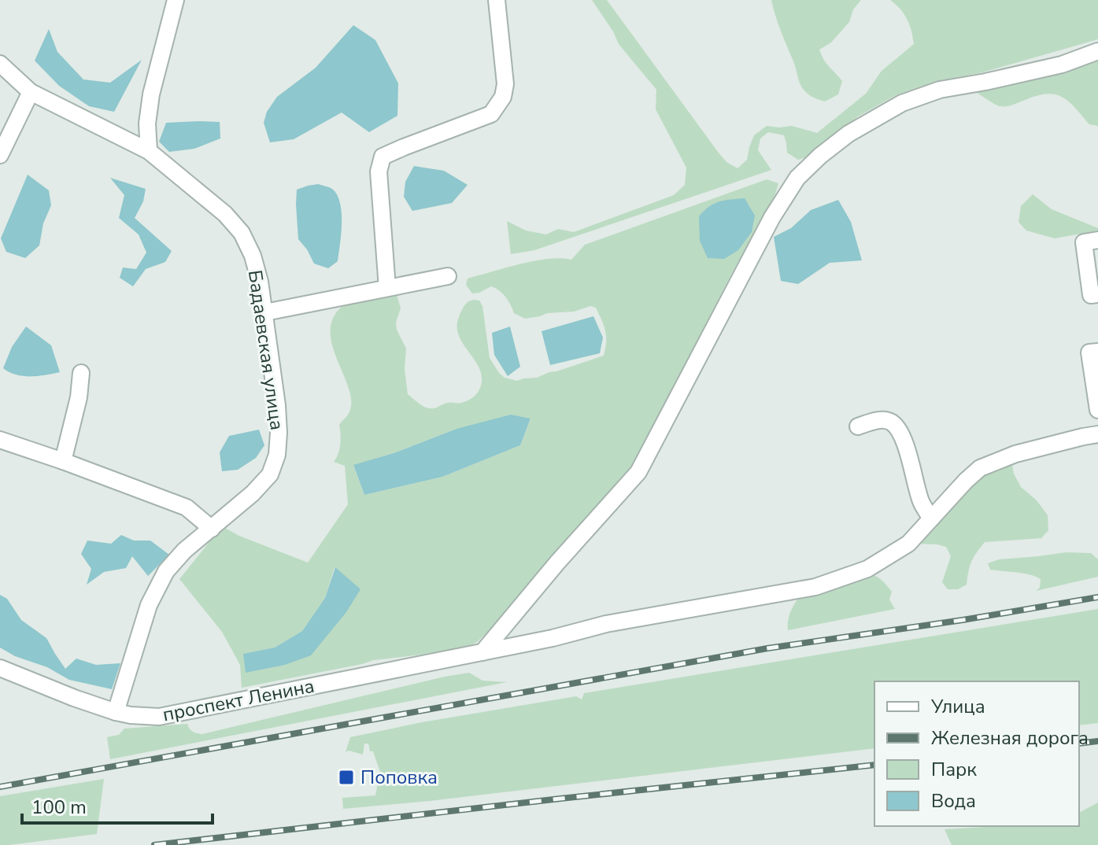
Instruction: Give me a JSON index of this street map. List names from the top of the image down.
{
  "streets": {
    "street": ["Бадаевская улица", "проспект Ленина"]
  },
  "crossings": [
    ["Бадаевская улица", "проспект Ленина"]
  ],
  "places": {
    "transit": ["Поповка"]
  },
  "legend": [
    "Улица",
    "Железная дорога",
    "Парк",
    "Вода"
  ],
  "scale_bar": "100 m"
}
